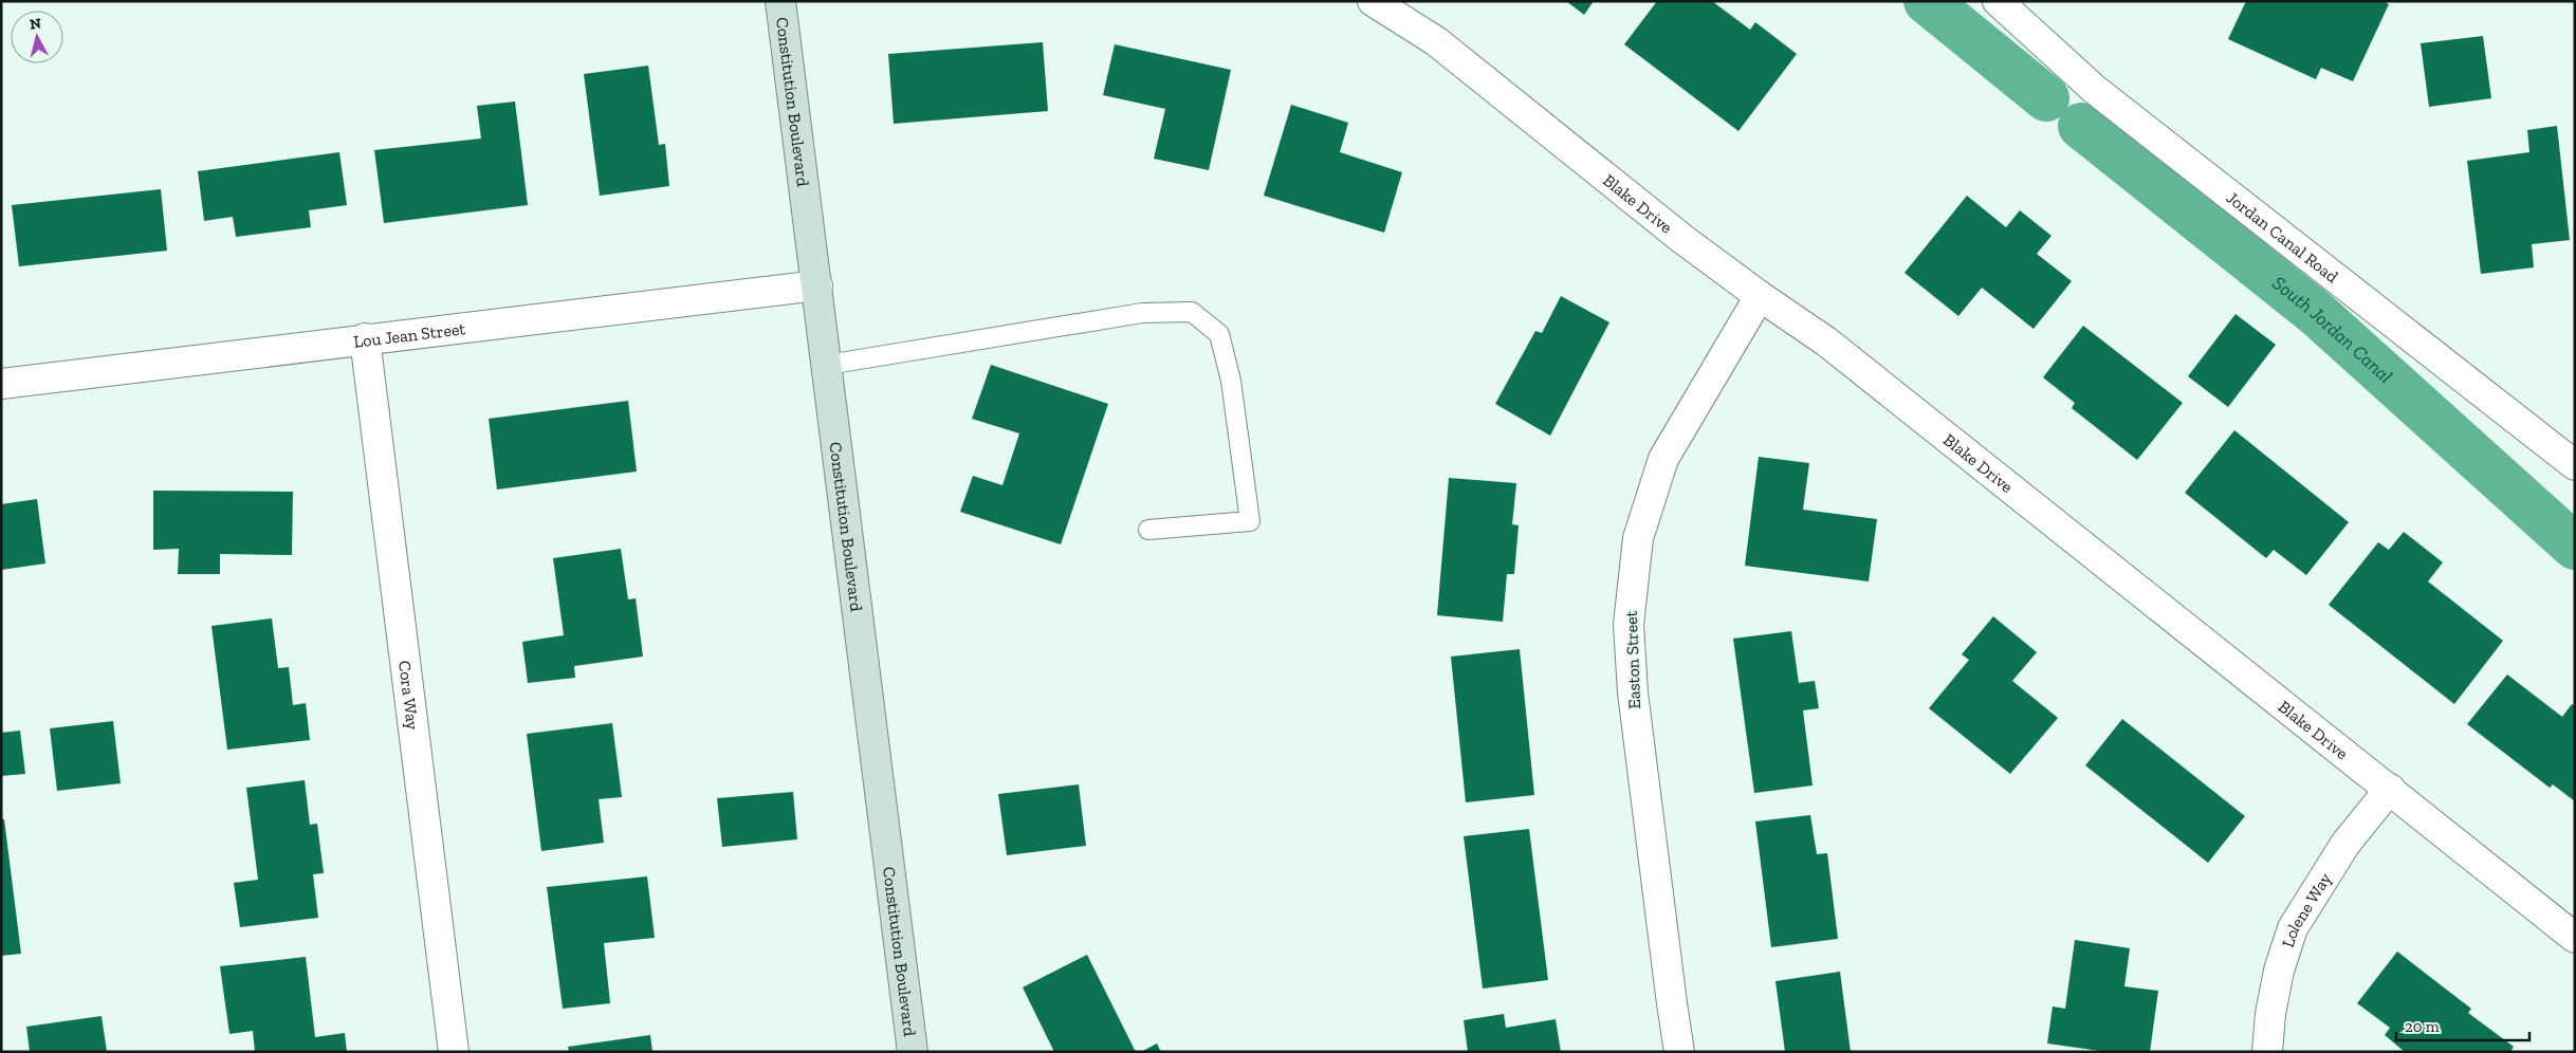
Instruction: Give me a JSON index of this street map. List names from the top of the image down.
{
  "streets": {
    "main road": ["Constitution Boulevard"],
    "street": [
      "Blake Drive",
      "Jordan Canal Road",
      "Lou Jean Street",
      "Easton Street",
      "Cora Way",
      "Lolene Way"
    ]
  },
  "crossings": [
    ["Constitution Boulevard", "Lou Jean Street"],
    ["Blake Drive", "Easton Street"],
    ["Blake Drive", "Lolene Way"],
    ["Lou Jean Street", "Cora Way"]
  ],
  "water": ["South Jordan Canal"],
  "scale_bar": "20 m",
  "north": "top"
}
